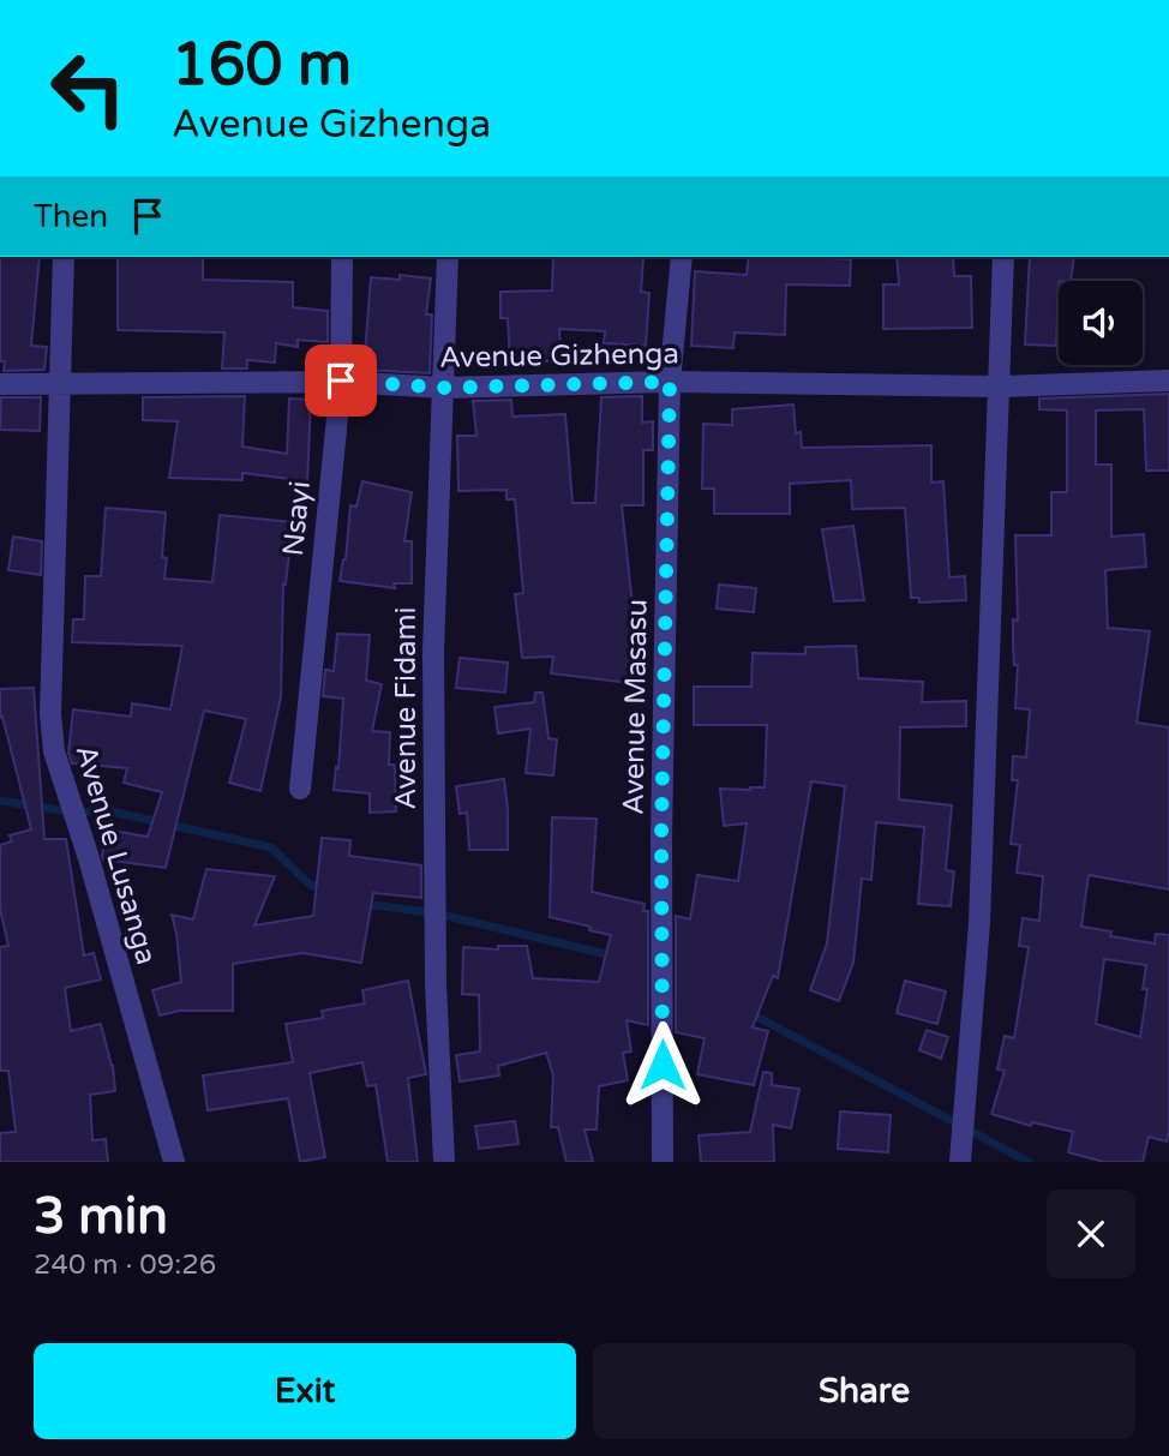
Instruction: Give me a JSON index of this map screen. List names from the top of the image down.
{
  "streets": {
    "street": [
      "Avenue Gizhenga",
      "Nsayi",
      "Avenue Masasu",
      "Avenue Fidami",
      "Avenue Lusanga"
    ]
  },
  "crossings": [
    ["Avenue Gizhenga", "Nsayi"],
    ["Avenue Gizhenga", "Avenue Masasu"],
    ["Avenue Gizhenga", "Avenue Fidami"],
    ["Avenue Gizhenga", "Avenue Lusanga"]
  ],
  "page": {
    "turn": ["160 m", "Avenue Gizhenga"],
    "then": "Then",
    "heading": ["3 min", "240 m · 09:26"],
    "buttons": ["Exit", "Share"]
  }
}
